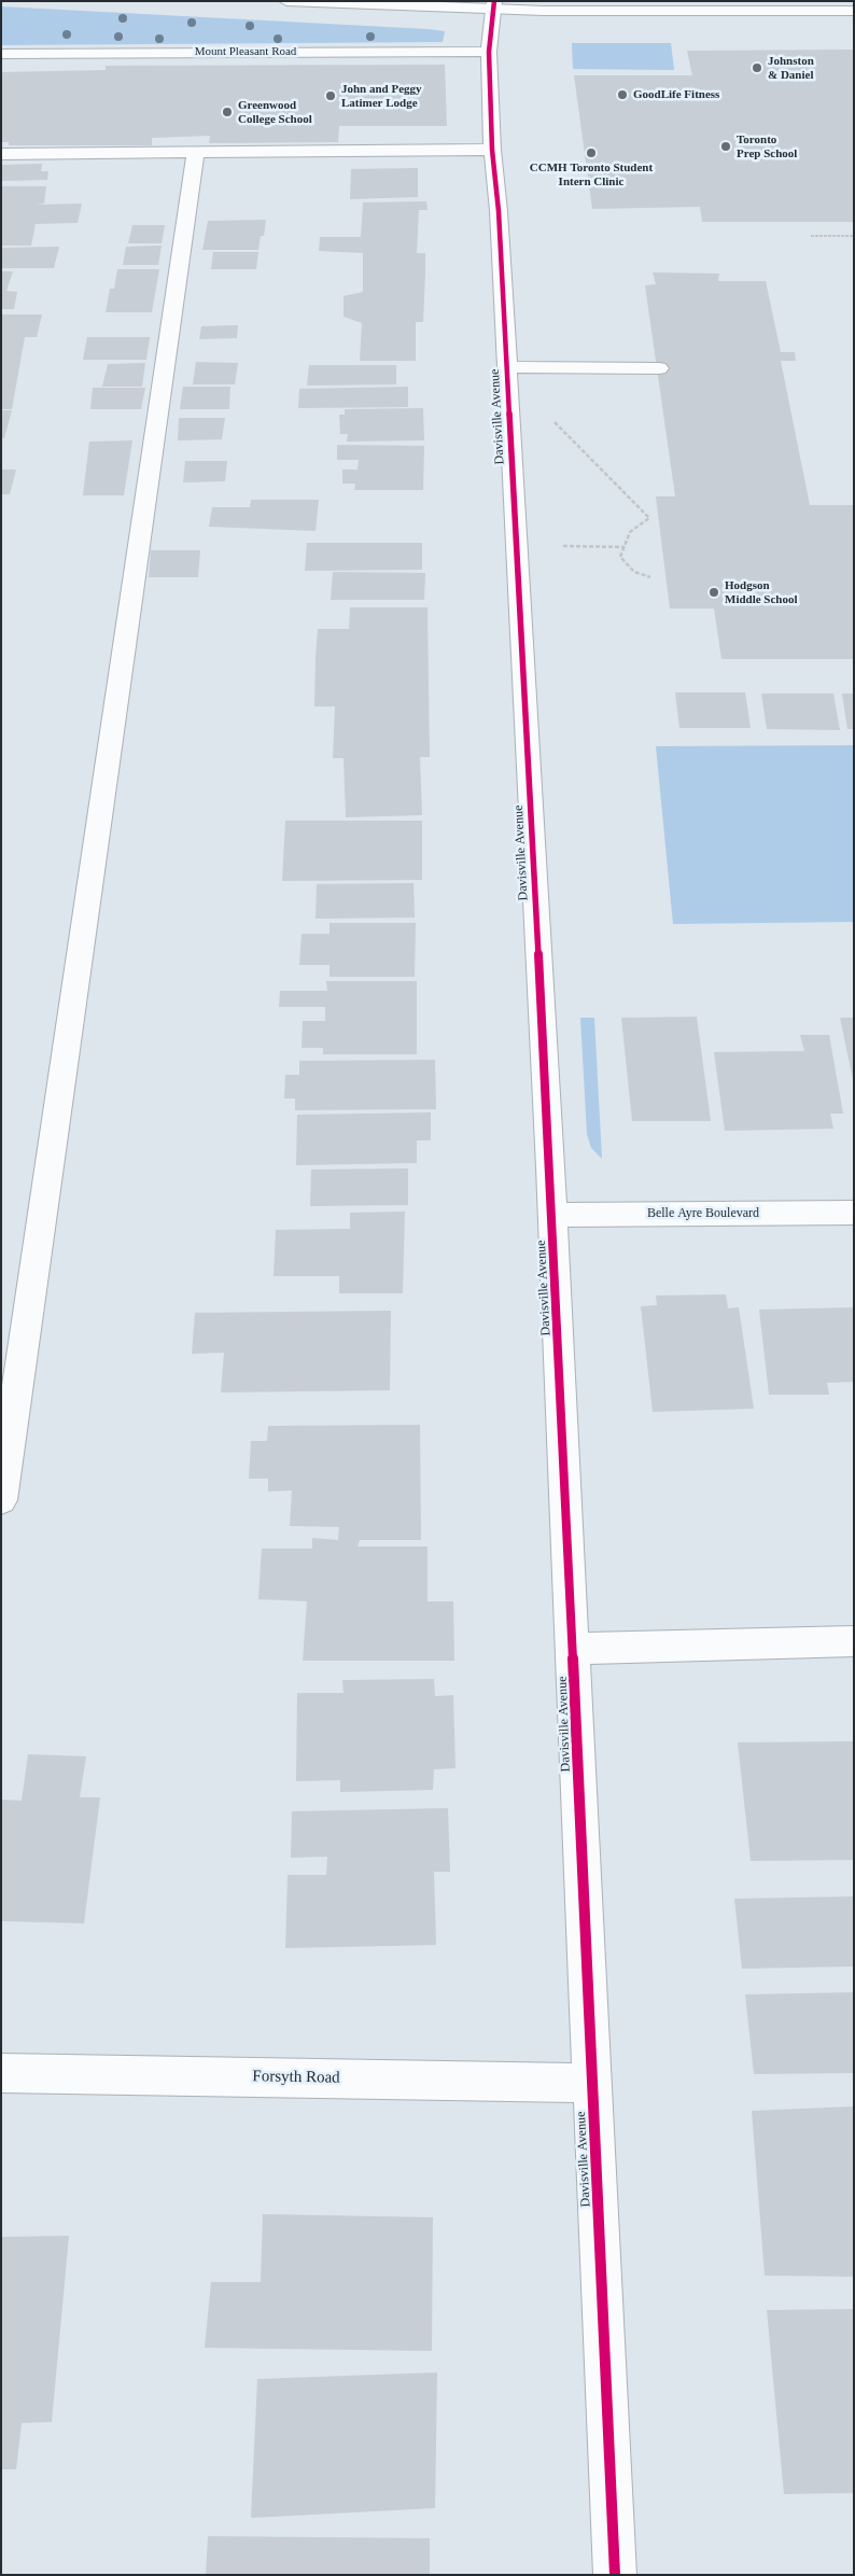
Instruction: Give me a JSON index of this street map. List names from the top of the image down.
{
  "streets": {
    "street": [
      "Mount Pleasant Road",
      "Davisville Avenue",
      "Belle Ayre Boulevard",
      "Forsyth Road"
    ]
  },
  "crossings": [
    ["Mount Pleasant Road", "Davisville Avenue"],
    ["Davisville Avenue", "Belle Ayre Boulevard"],
    ["Davisville Avenue", "Forsyth Road"]
  ],
  "places": [
    "Johnston & Daniel",
    "GoodLife Fitness",
    "John and Peggy Latimer Lodge",
    "Greenwood College School",
    "Toronto Prep School",
    "CCMH Toronto Student Intern Clinic",
    "Hodgson Middle School"
  ]
}
